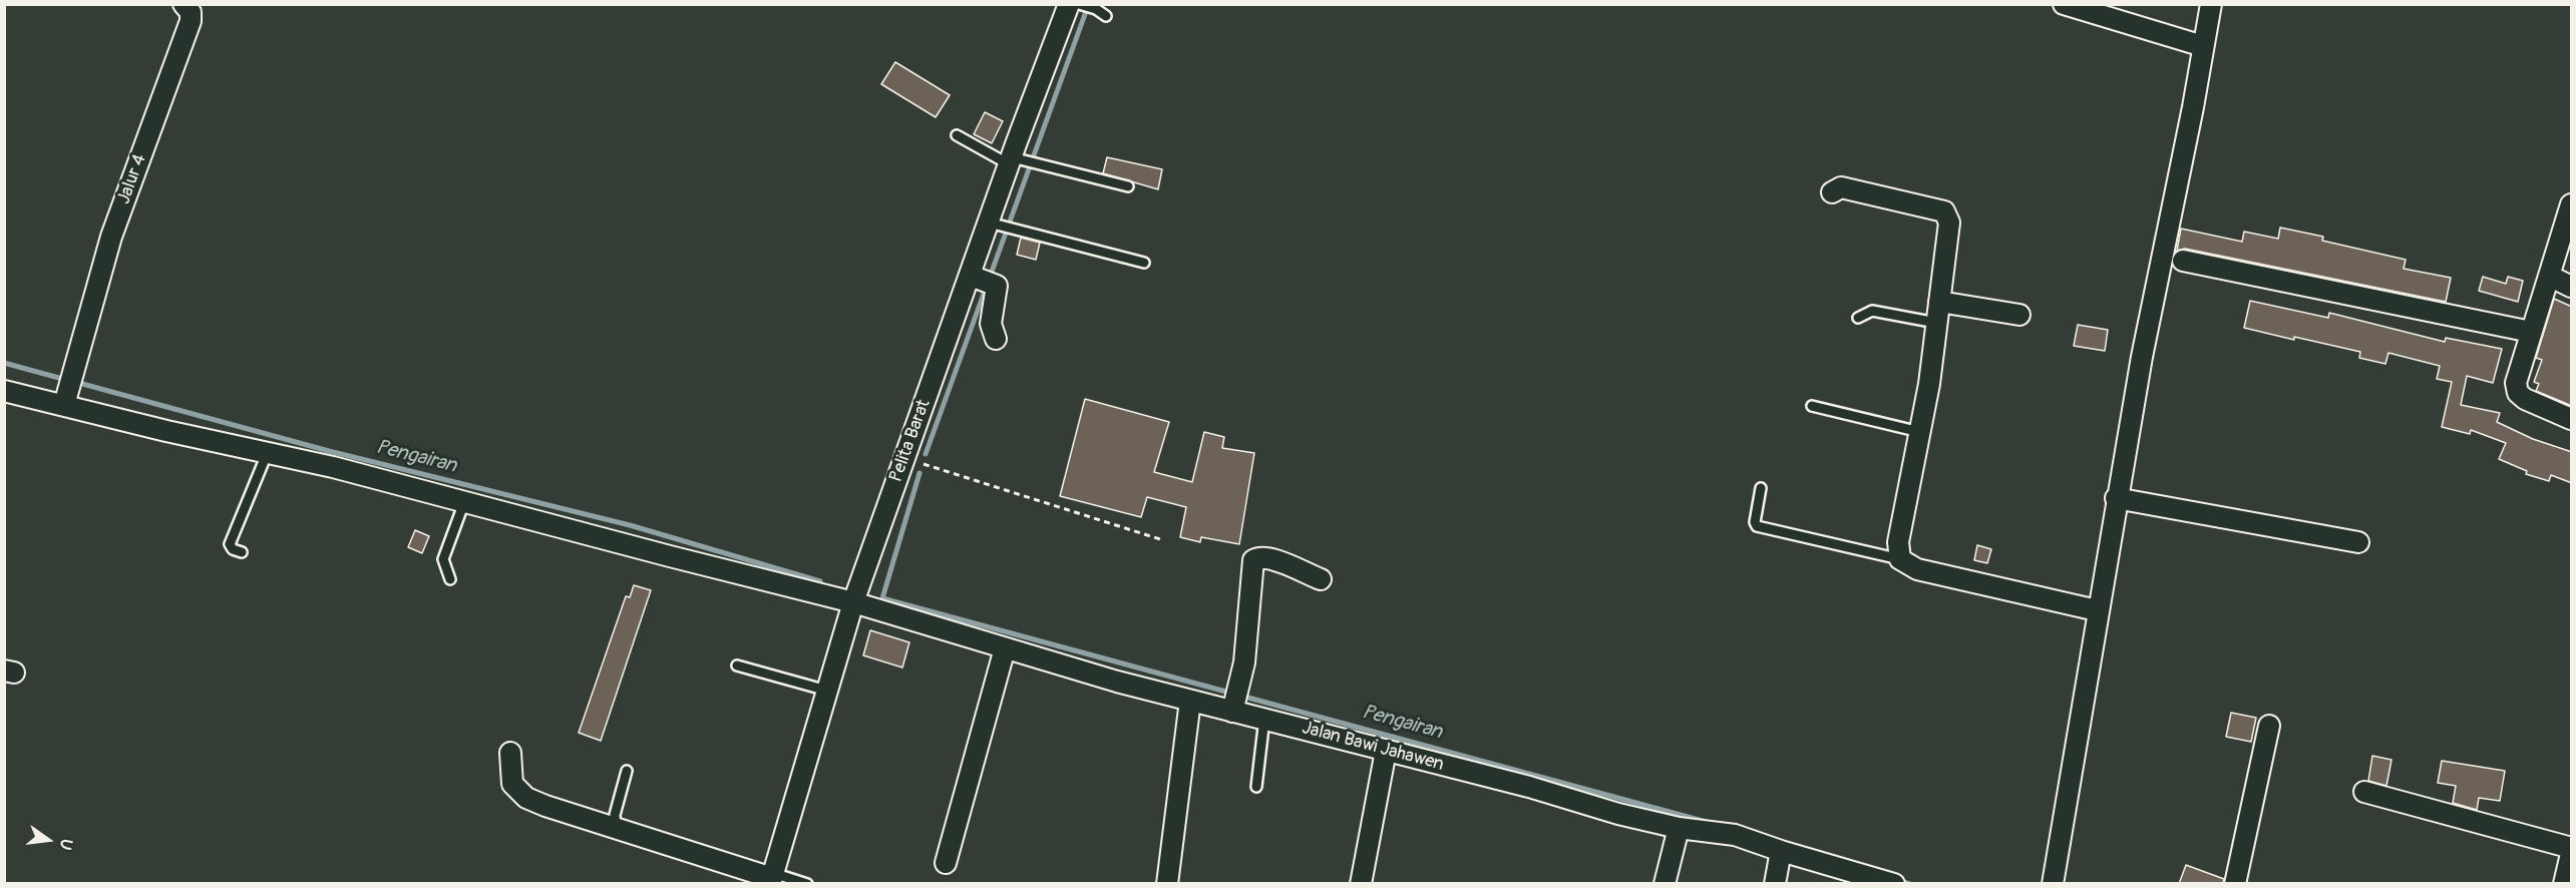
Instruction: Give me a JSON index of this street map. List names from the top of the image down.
{
  "streets": {
    "street": ["Jalur 4", "Pelita Barat", "Jalan Bawi Jahawen"]
  },
  "crossings": [
    ["Jalur 4", "Jalan Bawi Jahawen"],
    ["Pelita Barat", "Jalan Bawi Jahawen"]
  ],
  "water": ["Pengairan"],
  "north": "right"
}
